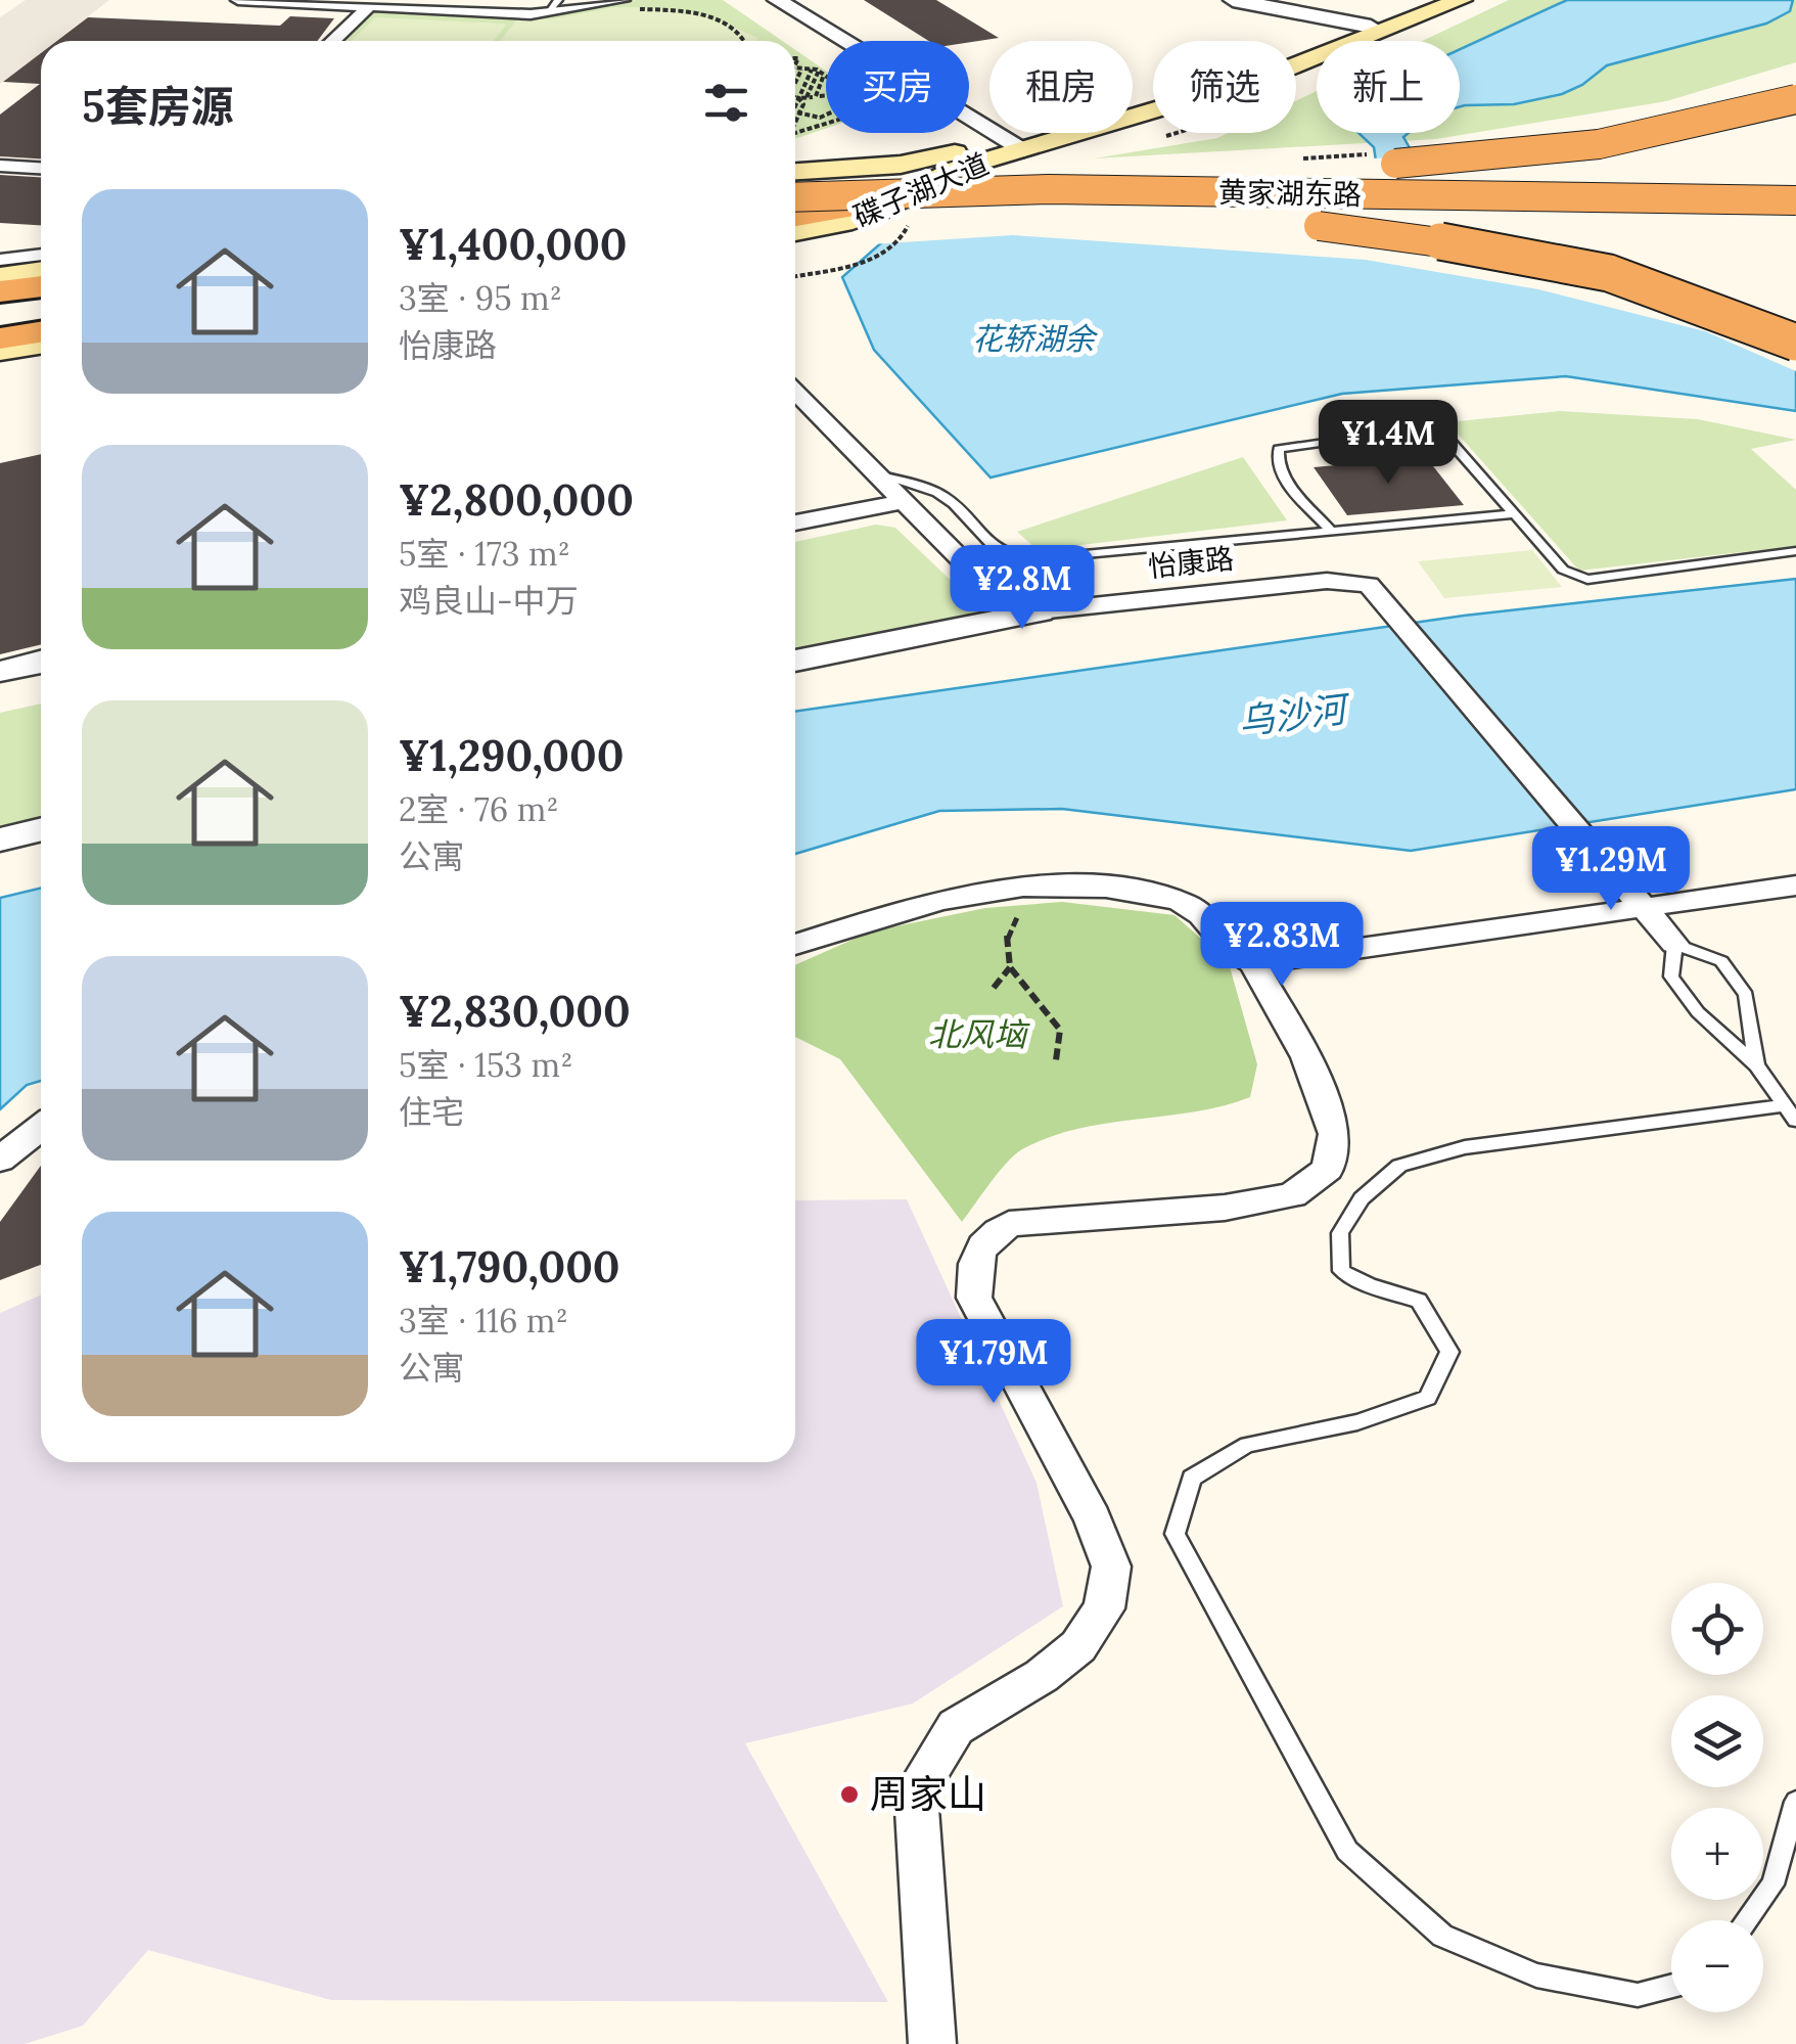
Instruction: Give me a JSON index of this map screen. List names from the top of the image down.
{
  "streets": {
    "highway": ["黄家湖东路"],
    "main road": ["碟子湖大道"],
    "street": ["怡康路"]
  },
  "water": ["花轿湖余", "乌沙河"],
  "parks": ["北风垴"],
  "places": ["周家山"],
  "page": {
    "chip": [
      "买房",
      "租房",
      "筛选",
      "新上"
    ],
    "heading": "5套房源",
    "list": [
      {
        "name": "¥1,400,000",
        "note": "3室 · 95 m² · 怡康路"
      },
      {
        "name": "¥2,800,000",
        "note": "5室 · 173 m² · 鸡良山-中万"
      },
      {
        "name": "¥1,290,000",
        "note": "2室 · 76 m² · 公寓"
      },
      {
        "name": "¥2,830,000",
        "note": "5室 · 153 m² · 住宅"
      },
      {
        "name": "¥1,790,000",
        "note": "3室 · 116 m² · 公寓"
      }
    ],
    "price": [
      "¥1.4M",
      "¥2.8M",
      "¥1.29M",
      "¥2.83M",
      "¥1.79M"
    ],
    "map_buttons": ["+", "−"]
  }
}
